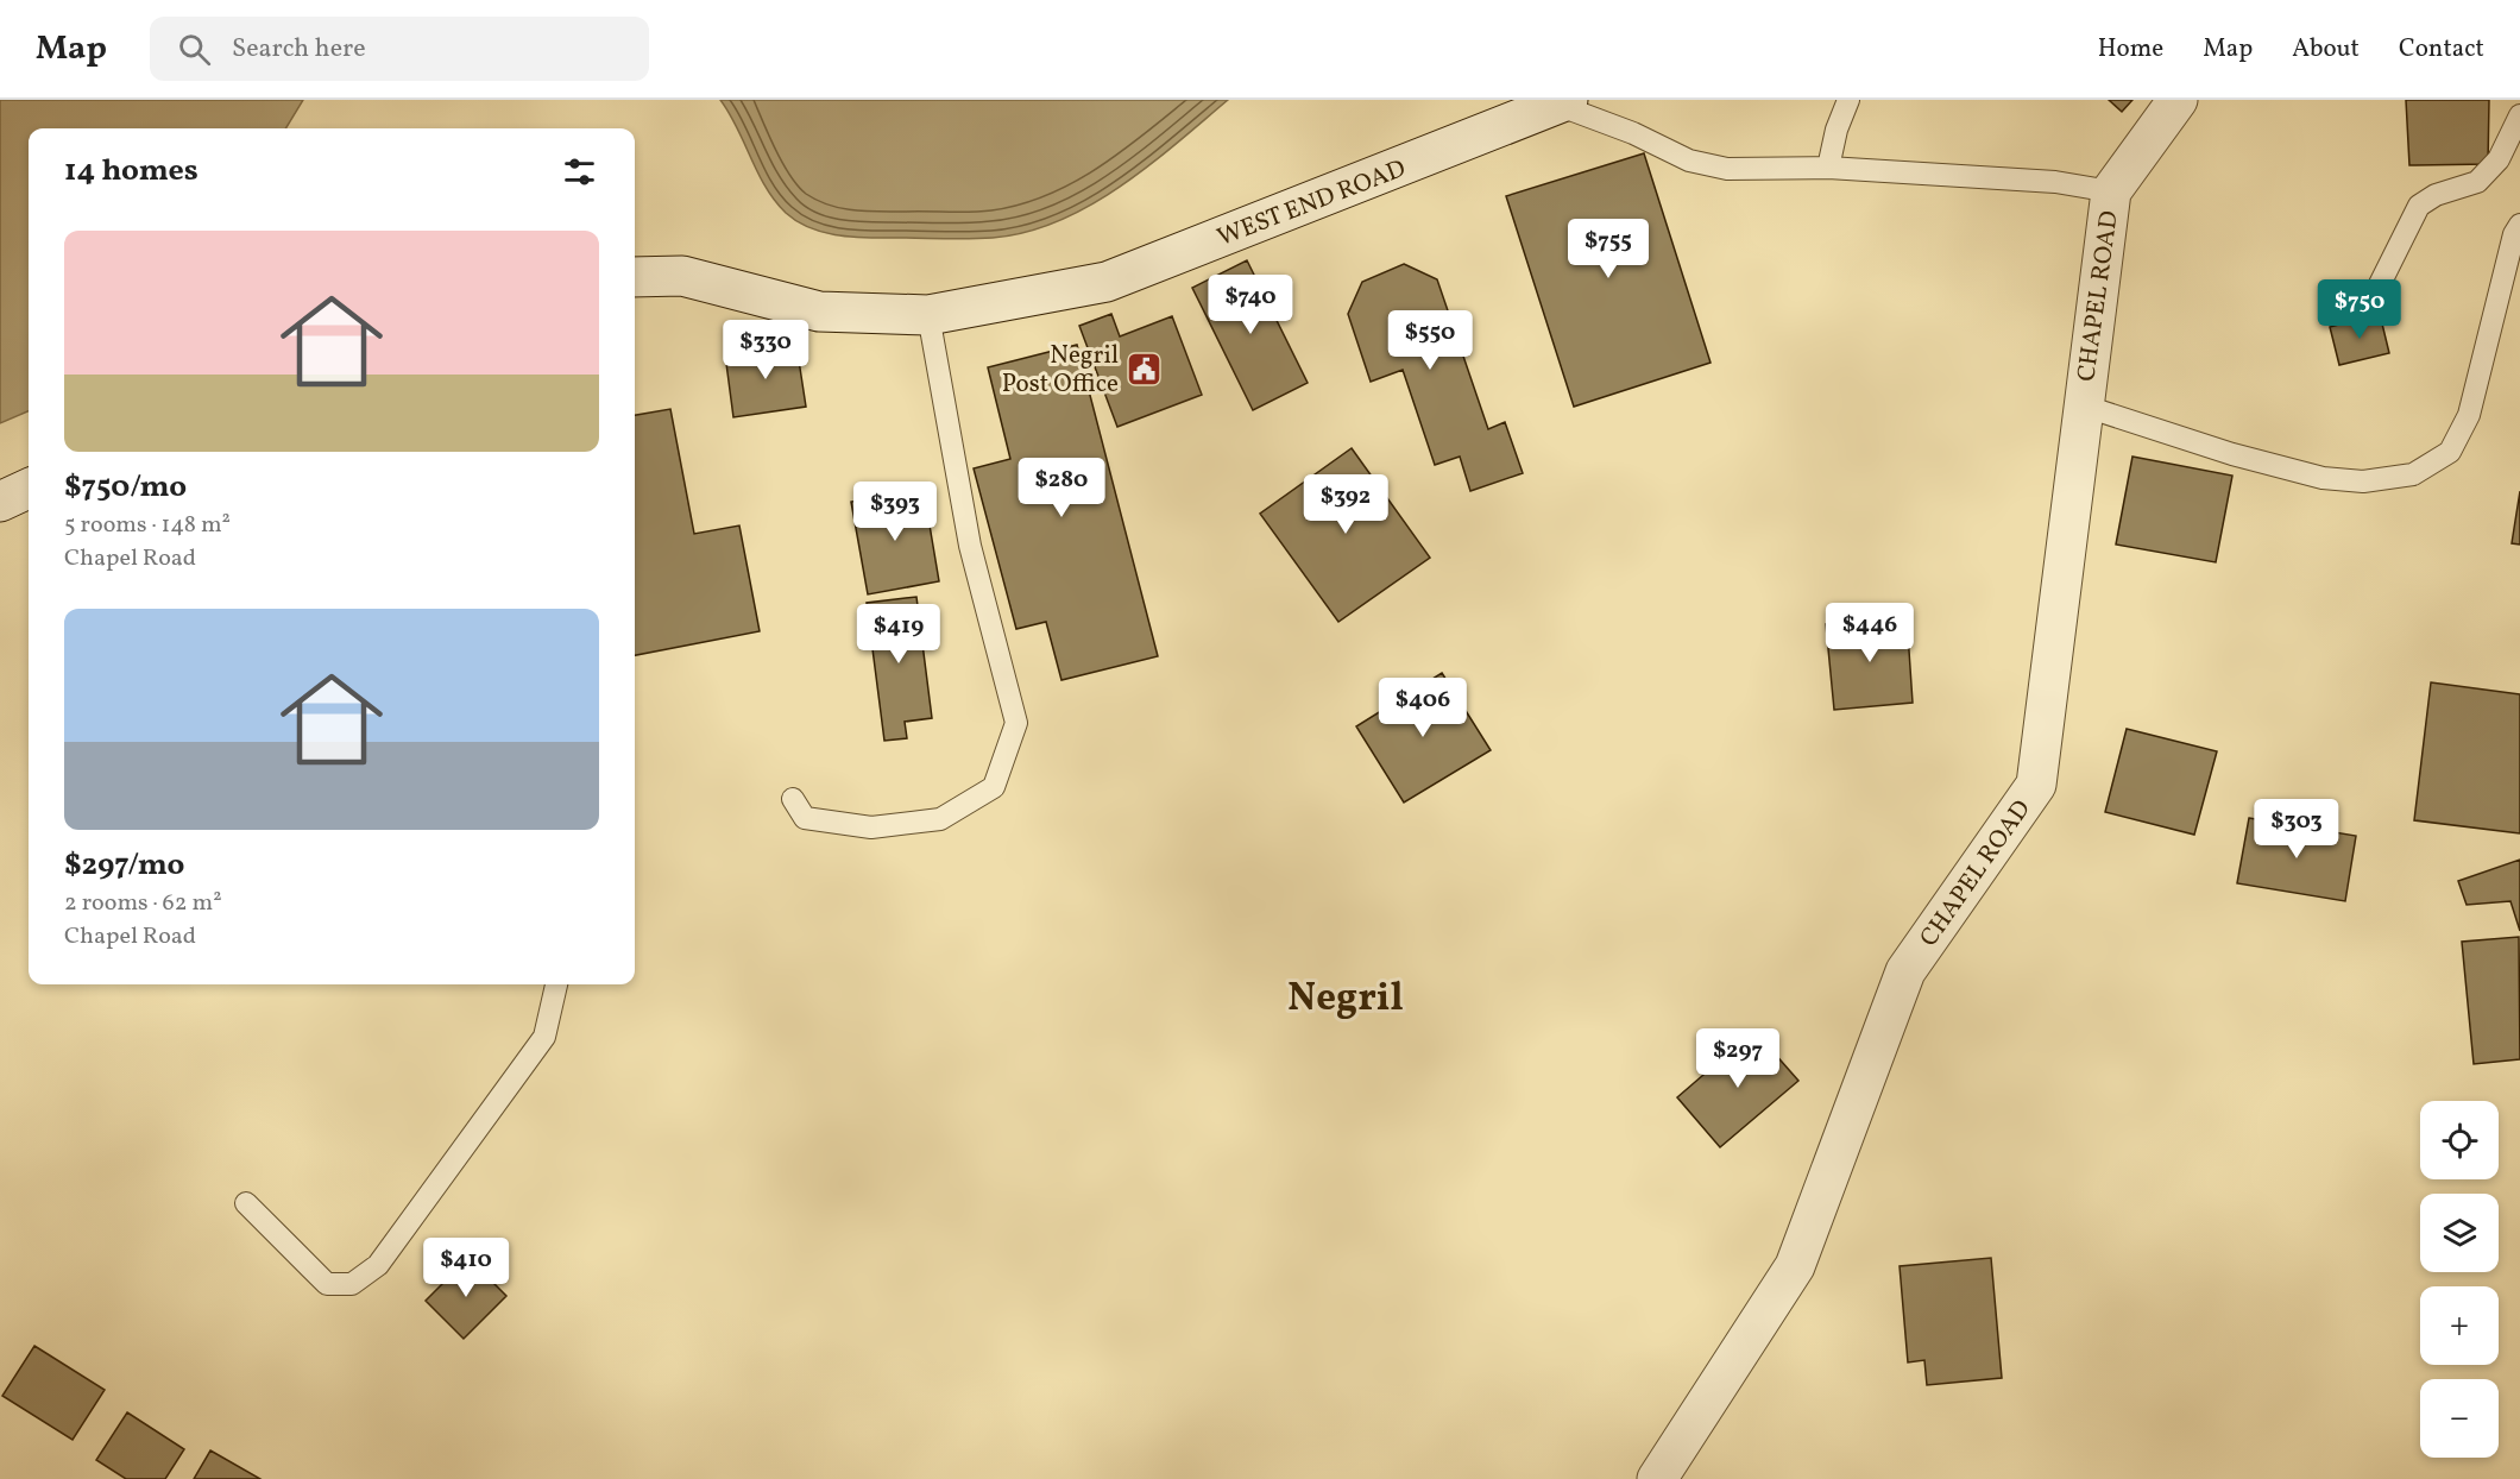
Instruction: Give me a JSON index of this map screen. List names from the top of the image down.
{
  "streets": {
    "street": ["WEST END ROAD", "CHAPEL ROAD"]
  },
  "districts": ["Negril"],
  "places": {
    "public building": ["Negril Post Office"]
  },
  "page": {
    "header": "Map",
    "search": "Search here",
    "nav": [
      "Home",
      "Map",
      "About",
      "Contact"
    ],
    "heading": "14 homes",
    "list": [
      {
        "name": "$750/mo",
        "note": "5 rooms · 148 m² · Chapel Road"
      },
      {
        "name": "$297/mo",
        "note": "2 rooms · 62 m² · Chapel Road"
      }
    ],
    "price": [
      "$755",
      "$740",
      "$750",
      "$550",
      "$330",
      "$280",
      "$392",
      "$393",
      "$446",
      "$419",
      "$406",
      "$303",
      "$297",
      "$410"
    ],
    "map_buttons": ["+", "−"]
  }
}
